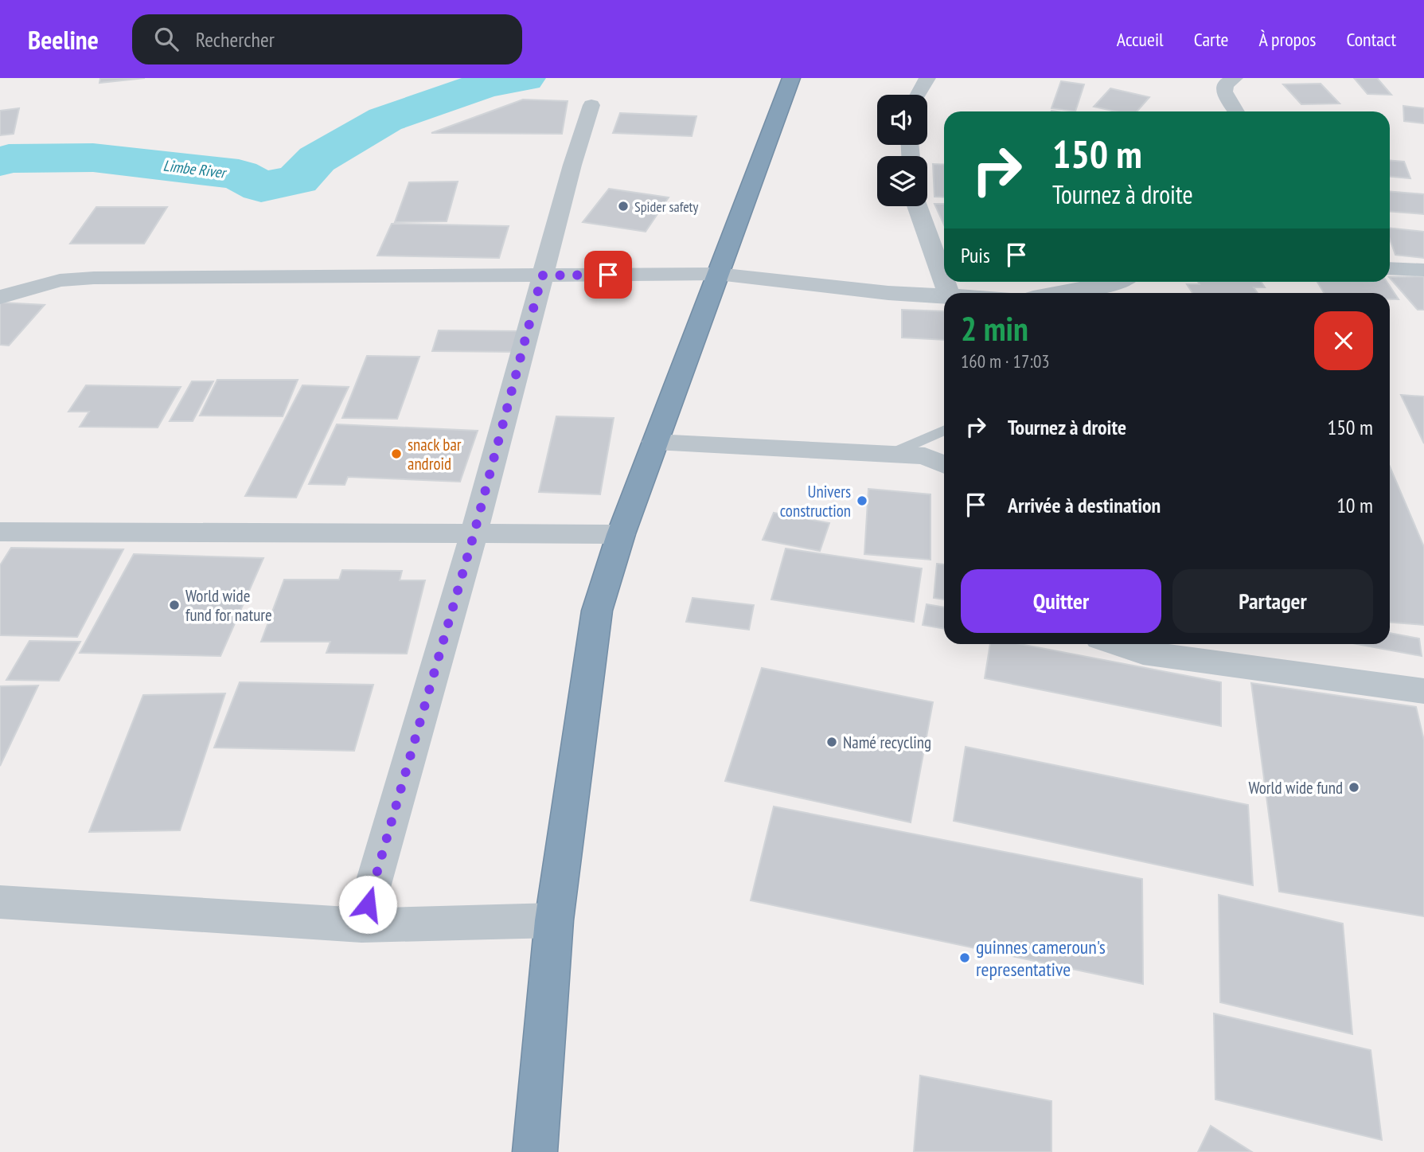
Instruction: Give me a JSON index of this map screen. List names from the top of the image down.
{
  "water": ["Limbe River"],
  "places": [
    "Spider safety",
    "snack bar android",
    "Univers construction",
    "World wide fund for nature",
    "Namé recycling",
    "World wide fund",
    "guinnes cameroun's representative"
  ],
  "page": {
    "header": "Beeline",
    "search": "Rechercher",
    "nav": [
      "Accueil",
      "Carte",
      "À propos",
      "Contact"
    ],
    "turn": ["150 m", "Tournez à droite"],
    "then": "Puis",
    "heading": ["2 min", "160 m · 17:03"],
    "list": [
      {
        "name": "Tournez à droite",
        "value": "150 m"
      },
      {
        "name": "Arrivée à destination",
        "value": "10 m"
      }
    ],
    "buttons": ["Quitter", "Partager"]
  }
}
